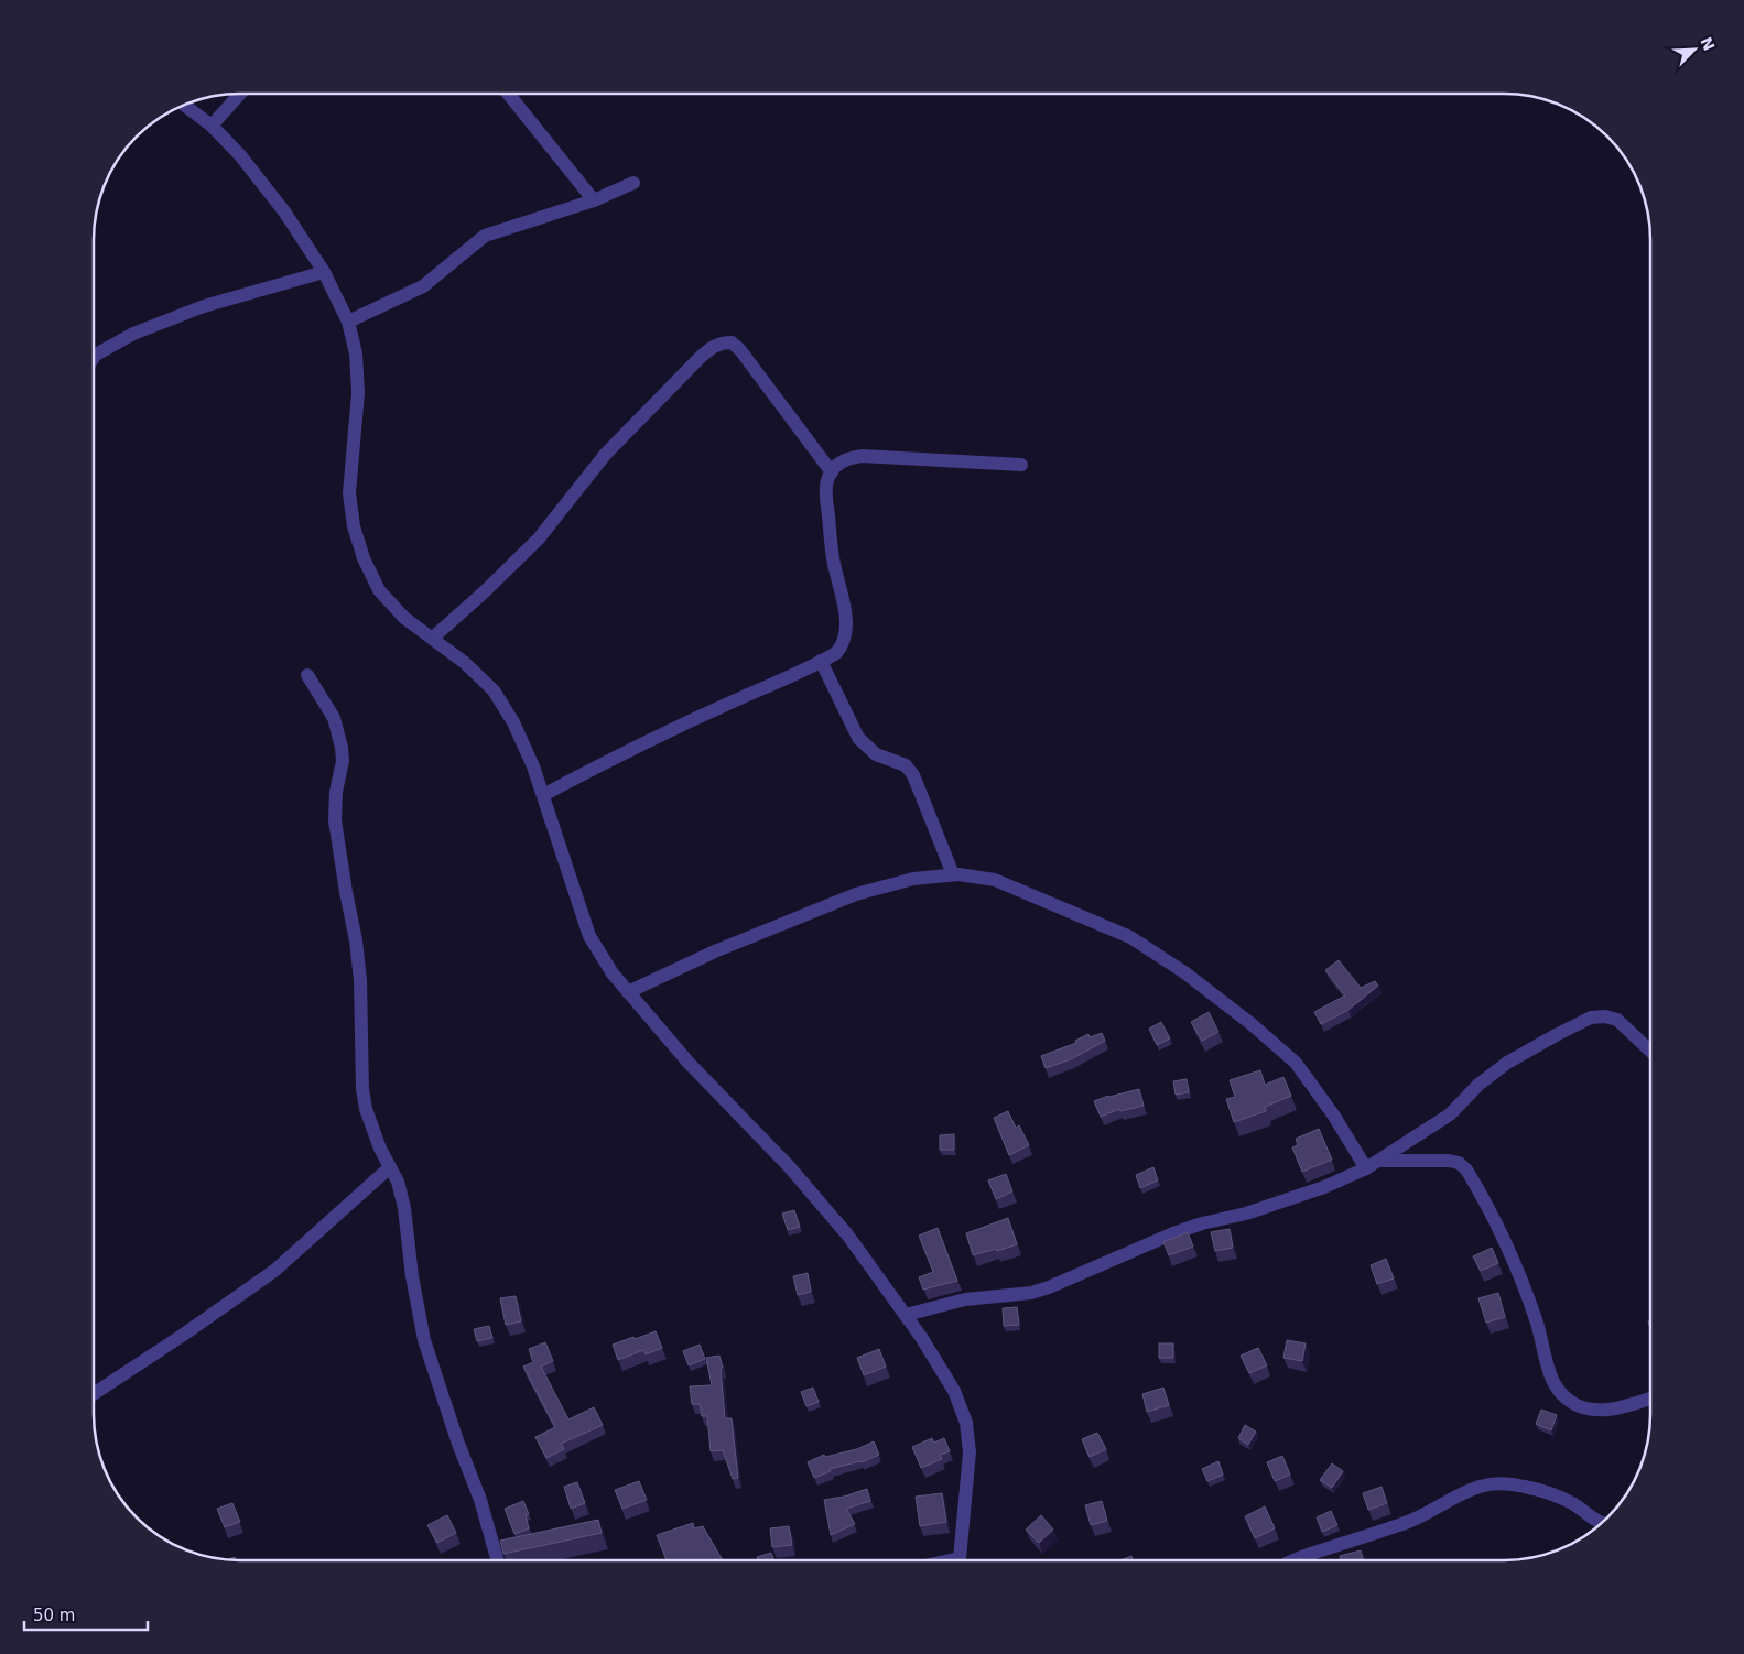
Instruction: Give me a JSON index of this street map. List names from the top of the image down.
{
  "scale_bar": "50 m",
  "north": "top right"
}
